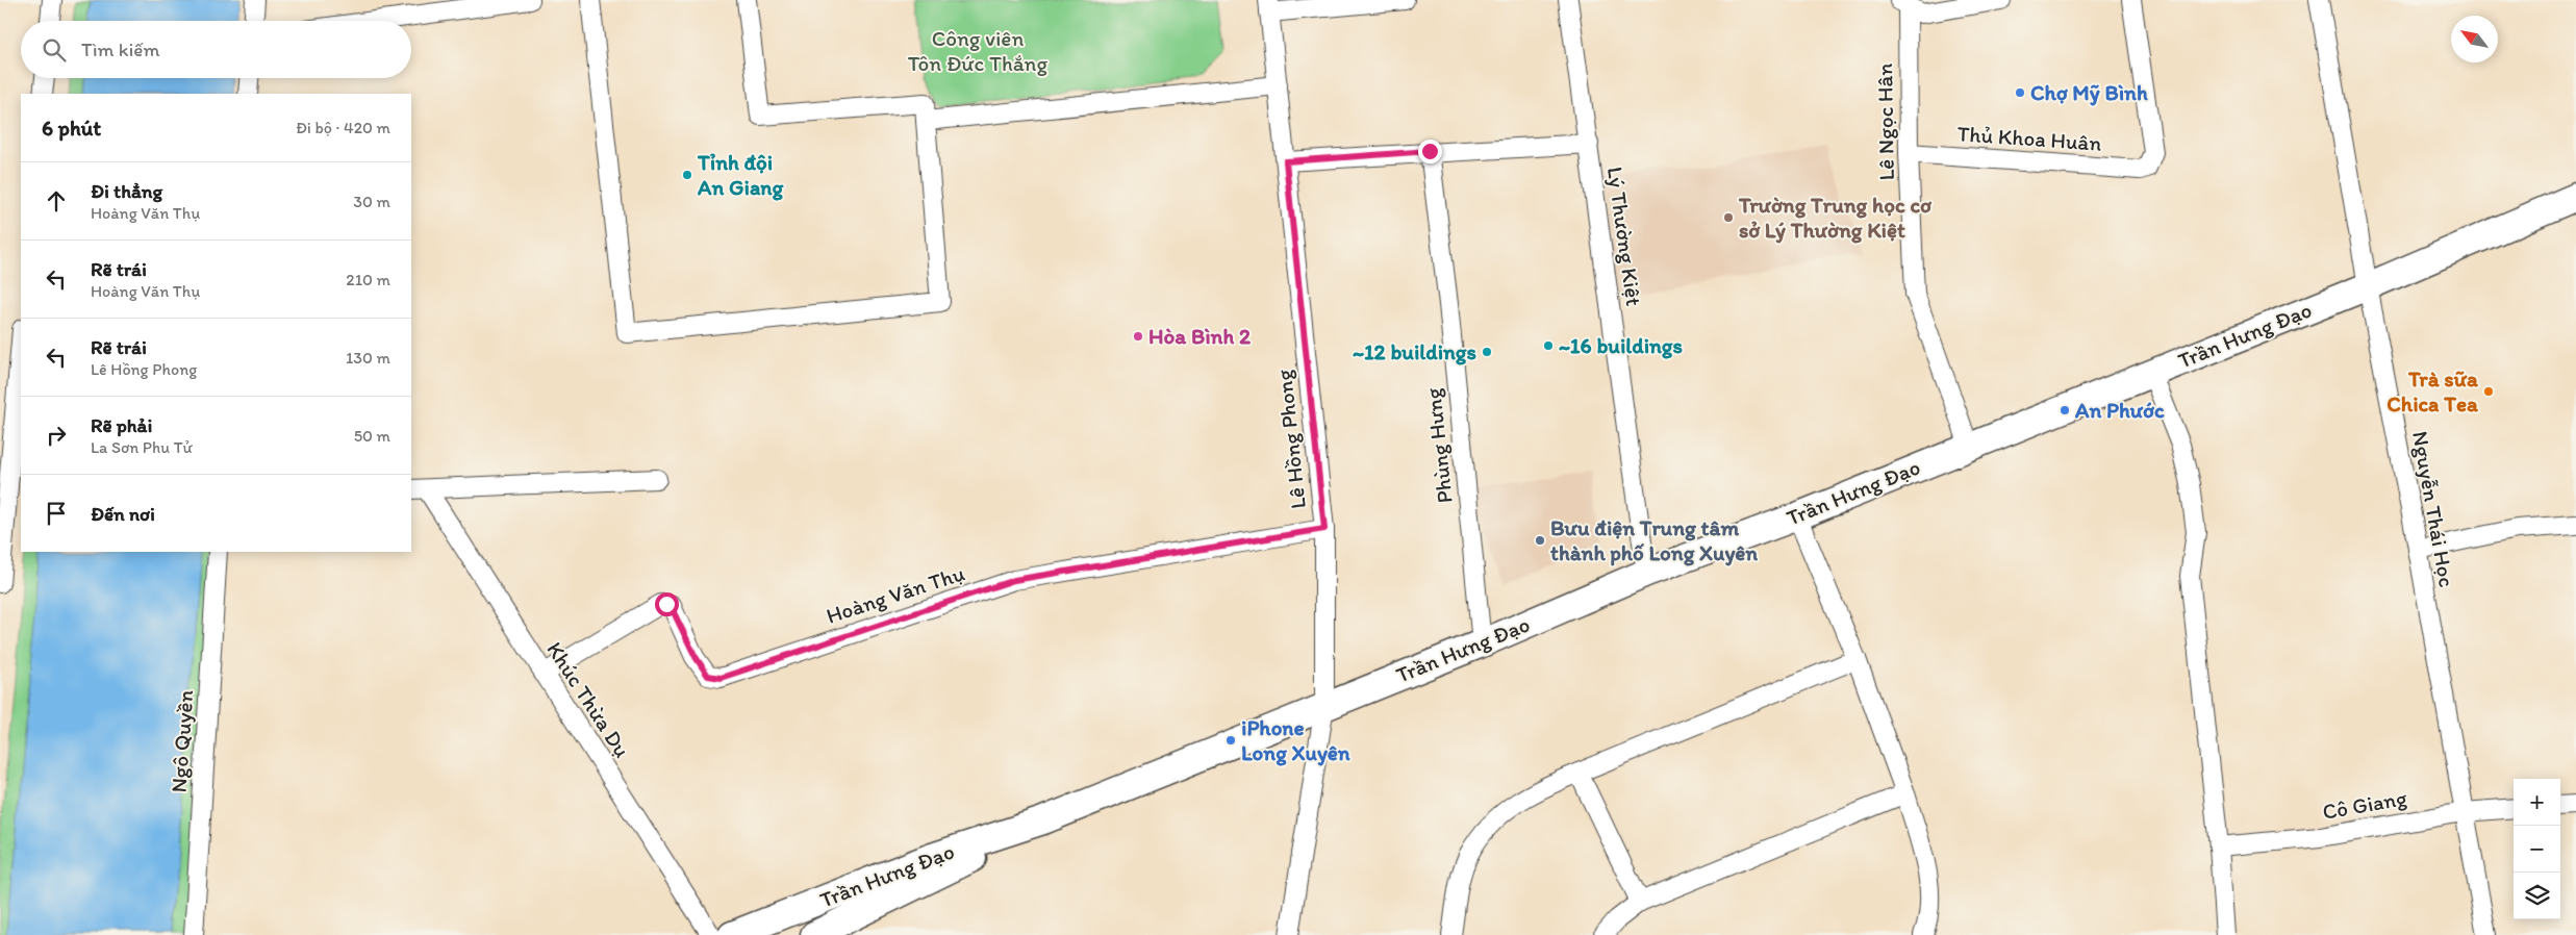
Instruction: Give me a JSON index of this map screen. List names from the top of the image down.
{
  "streets": {
    "highway": ["Trần Hưng Đạo"],
    "street": [
      "Lê Ngọc Hân",
      "Thủ Khoa Huân",
      "Lý Thường Kiệt",
      "Lê Hồng Phong",
      "Phùng Hưng",
      "Nguyễn Thái Học",
      "Hoàng Văn Thụ",
      "Khúc Thừa Dụ",
      "Ngô Quyền",
      "Cô Giang"
    ]
  },
  "crossings": [
    ["Lê Ngọc Hân", "Thủ Khoa Huân"],
    ["Lê Ngọc Hân", "Trần Hưng Đạo"],
    ["Lý Thường Kiệt", "Trần Hưng Đạo"],
    ["Trần Hưng Đạo", "Lê Hồng Phong"],
    ["Trần Hưng Đạo", "Phùng Hưng"],
    ["Trần Hưng Đạo", "Nguyễn Thái Học"],
    ["Lê Hồng Phong", "Hoàng Văn Thụ"],
    ["Nguyễn Thái Học", "Cô Giang"],
    ["Hoàng Văn Thụ", "Khúc Thừa Dụ"]
  ],
  "parks": ["Công viên Tôn Đức Thắng"],
  "places": [
    "Chợ Mỹ Bình",
    "Tỉnh đội An Giang",
    "Trường Trung học cơ sở Lý Thường Kiệt",
    "Hòa Bình 2",
    "~16 buildings",
    "~12 buildings",
    "Trà sữa Chica Tea",
    "An Phước",
    "Bưu điện Trung tâm thành phố Long Xuyên",
    "iPhone Long Xuyên"
  ],
  "north": "top left",
  "page": {
    "search": "Tìm kiếm",
    "heading": ["6 phút", "Đi bộ · 420 m"],
    "list": [
      ["Đi thẳng", "Hoàng Văn Thụ", "30 m"],
      ["Rẽ trái", "Hoàng Văn Thụ", "210 m"],
      ["Rẽ trái", "Lê Hồng Phong", "130 m"],
      ["Rẽ phải", "La Sơn Phu Tử", "50 m"],
      "Đến nơi"
    ],
    "map_buttons": ["+", "−"]
  }
}
